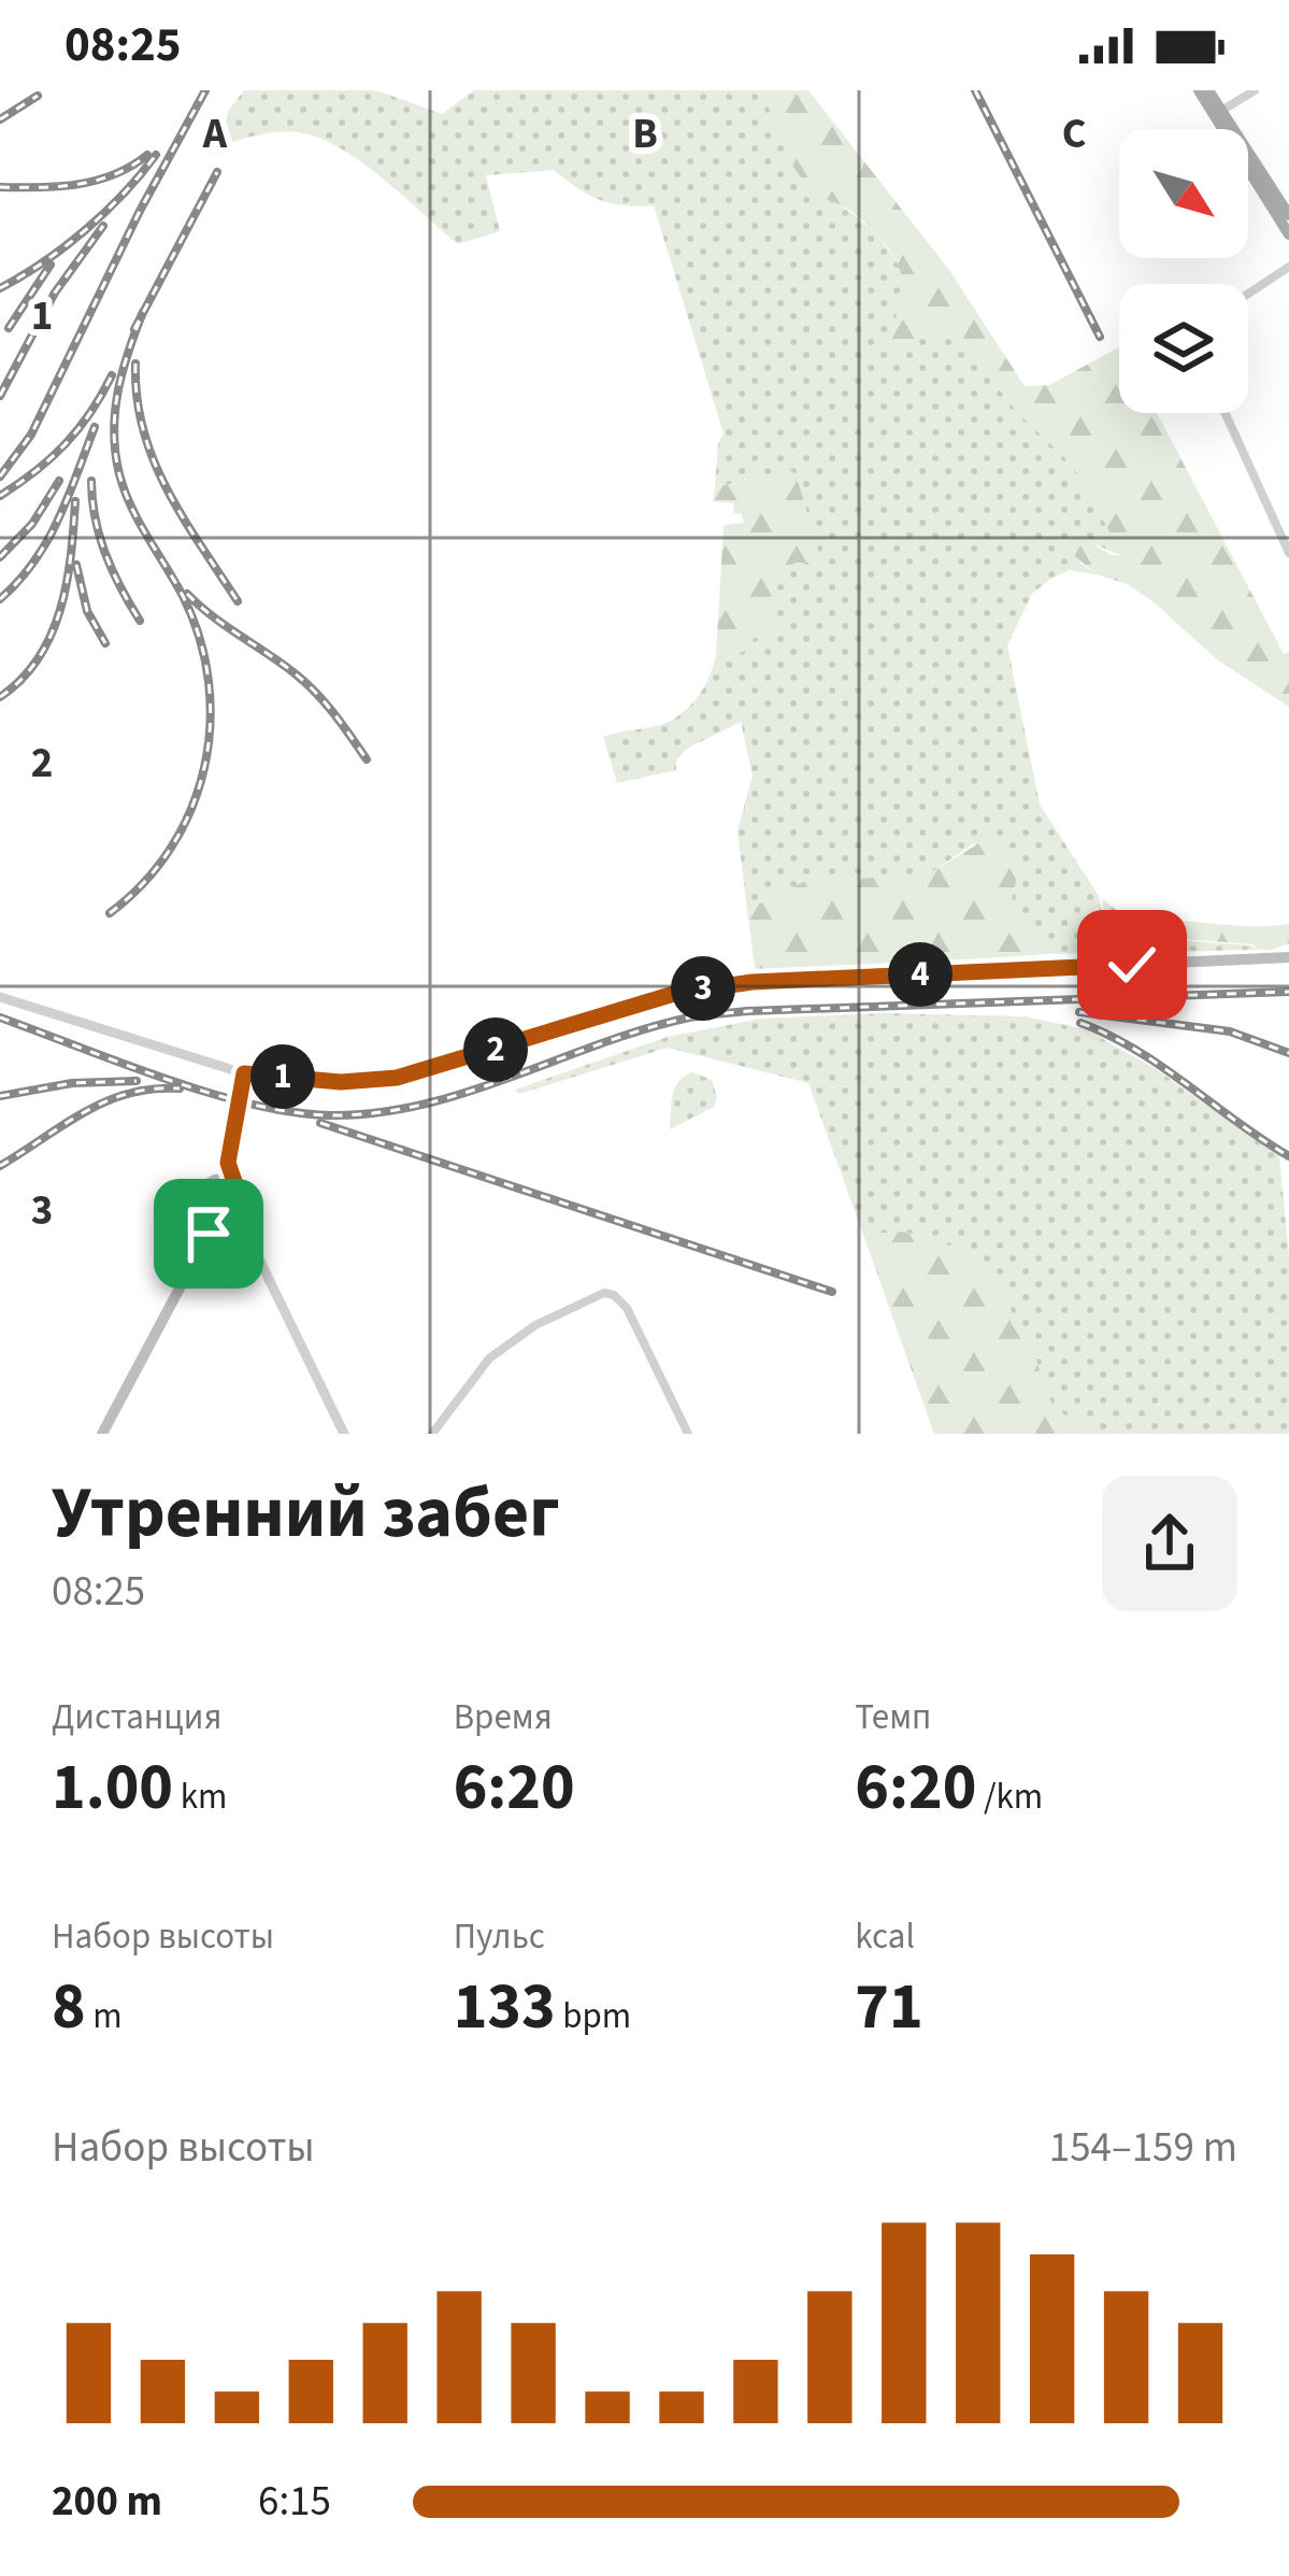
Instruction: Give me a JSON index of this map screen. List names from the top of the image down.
{
  "north": "bottom right",
  "page": {
    "status": "08:25",
    "pins": [
      "4",
      "3",
      "2",
      "1"
    ],
    "heading": ["Утренний забег", "08:25"],
    "stats": [
      ["Дистанция", "1.00 km"],
      ["Время", "6:20"],
      ["Темп", "6:20 /km"],
      ["Набор высоты", "8 m"],
      ["Пульс", "133 bpm"],
      ["kcal", "71"]
    ],
    "chart": ["Набор высоты", "154–159 m"],
    "list": [
      {
        "name": "200 m",
        "note": "6:15"
      }
    ]
  },
  "grid": {
    "columns": ["A", "B", "C"],
    "rows": ["1", "2", "3"]
  }
}
